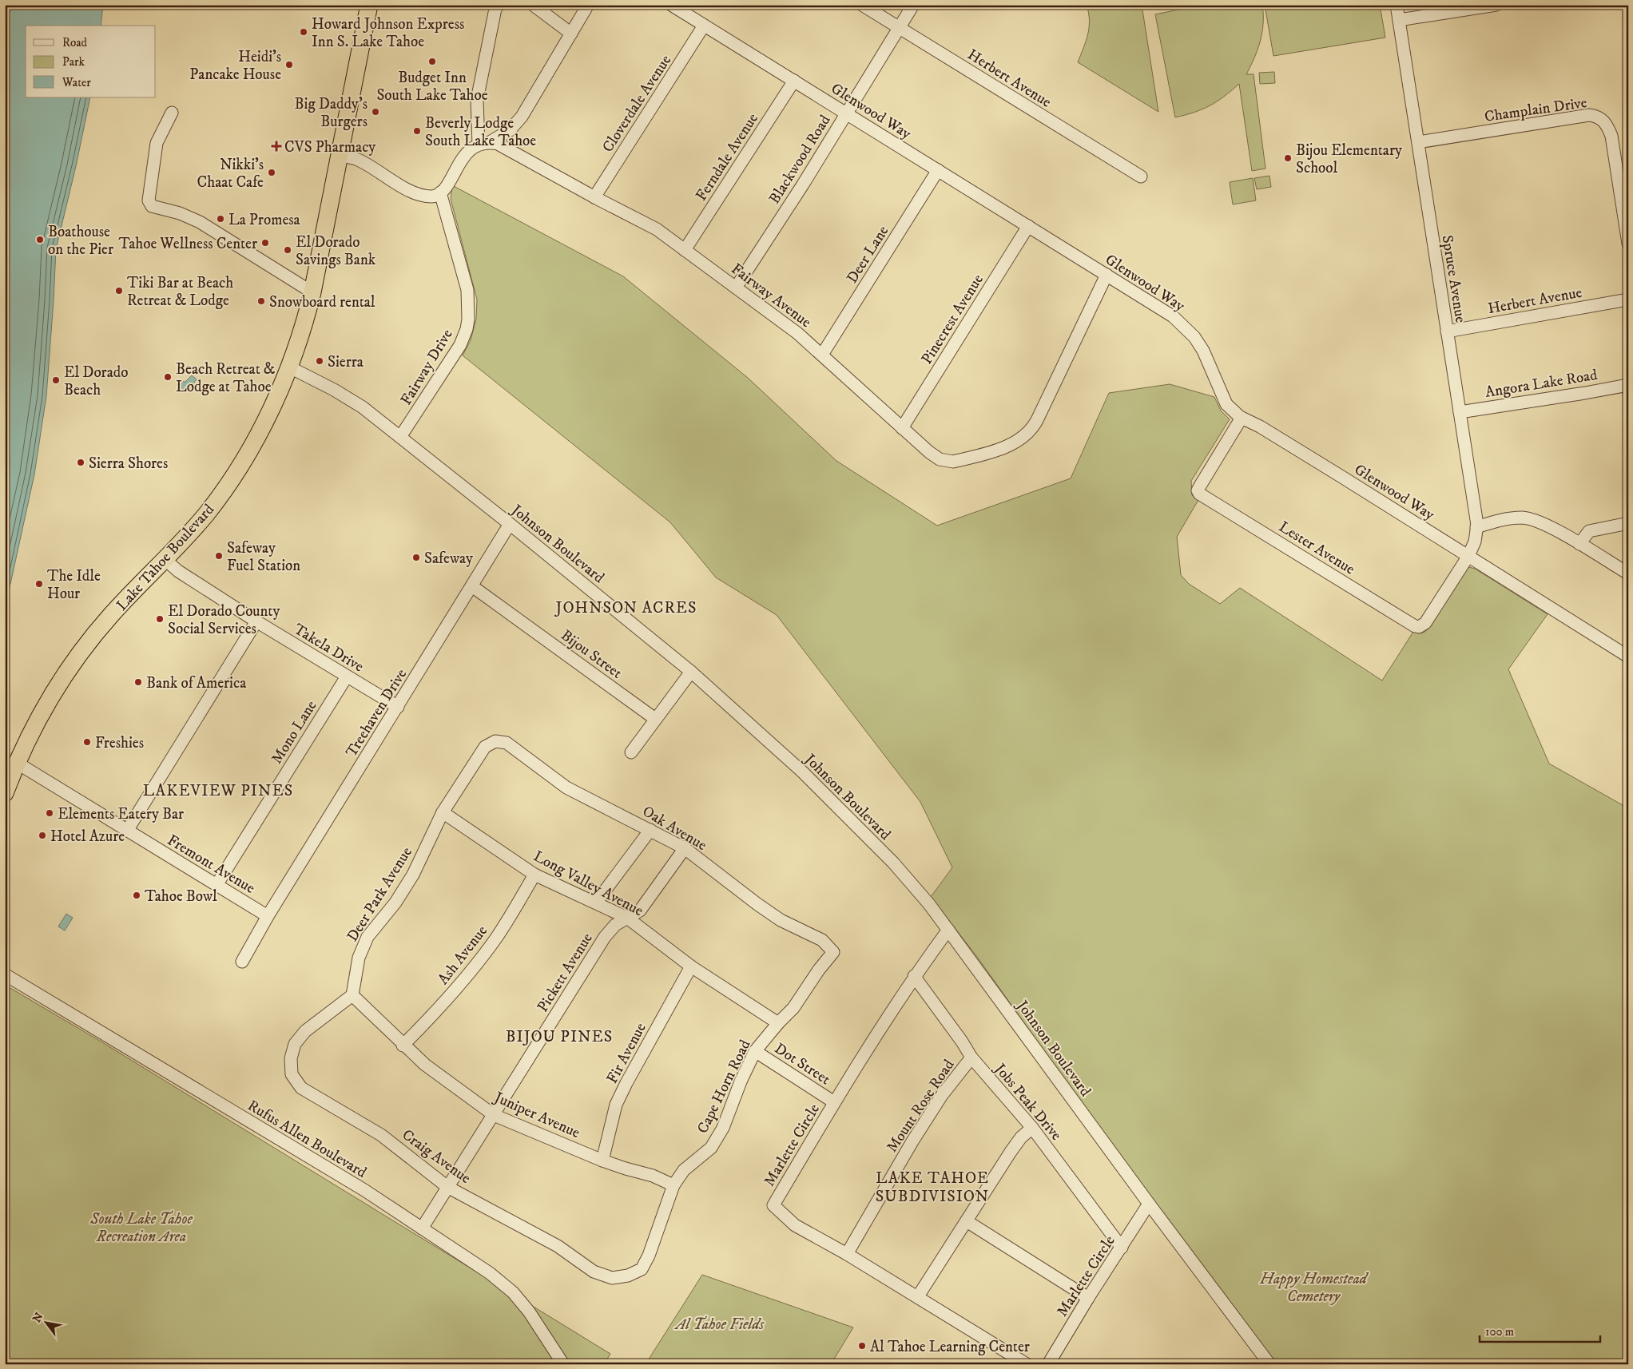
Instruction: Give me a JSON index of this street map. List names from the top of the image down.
{
  "streets": {
    "highway": ["Lake Tahoe Boulevard"],
    "street": [
      "Herbert Avenue",
      "Cloverdale Avenue",
      "Champlain Drive",
      "Glenwood Way",
      "Ferndale Avenue",
      "Blackwood Road",
      "Deer Lane",
      "Spruce Avenue",
      "Fairway Avenue",
      "Pinecrest Avenue",
      "Fairway Drive",
      "Angora Lake Road",
      "Johnson Boulevard",
      "Lester Avenue",
      "Takela Drive",
      "Bijou Street",
      "Treehaven Drive",
      "Mono Lane",
      "Oak Avenue",
      "Fremont Avenue",
      "Long Valley Avenue",
      "Deer Park Avenue",
      "Ash Avenue",
      "Pickett Avenue",
      "Fir Avenue",
      "Dot Street",
      "Cape Horn Road",
      "Jobs Peak Drive",
      "Mount Rose Road",
      "Juniper Avenue",
      "Rufus Allen Boulevard",
      "Marlette Circle",
      "Craig Avenue"
    ]
  },
  "crossings": [
    ["Herbert Avenue", "Blackwood Road"],
    ["Herbert Avenue", "Spruce Avenue"],
    ["Cloverdale Avenue", "Glenwood Way"],
    ["Cloverdale Avenue", "Fairway Avenue"],
    ["Champlain Drive", "Spruce Avenue"],
    ["Glenwood Way", "Ferndale Avenue"],
    ["Glenwood Way", "Blackwood Road"],
    ["Glenwood Way", "Deer Lane"],
    ["Glenwood Way", "Spruce Avenue"],
    ["Glenwood Way", "Fairway Avenue"],
    ["Glenwood Way", "Pinecrest Avenue"],
    ["Glenwood Way", "Lester Avenue"],
    ["Ferndale Avenue", "Fairway Avenue"],
    ["Blackwood Road", "Fairway Avenue"],
    ["Deer Lane", "Fairway Avenue"],
    ["Spruce Avenue", "Angora Lake Road"],
    ["Spruce Avenue", "Lester Avenue"],
    ["Fairway Avenue", "Pinecrest Avenue"],
    ["Fairway Drive", "Johnson Boulevard"],
    ["Johnson Boulevard", "Lake Tahoe Boulevard"],
    ["Johnson Boulevard", "Treehaven Drive"],
    ["Johnson Boulevard", "Marlette Circle"],
    ["Lake Tahoe Boulevard", "Takela Drive"],
    ["Lake Tahoe Boulevard", "Fremont Avenue"],
    ["Takela Drive", "Treehaven Drive"],
    ["Takela Drive", "Mono Lane"],
    ["Bijou Street", "Treehaven Drive"],
    ["Treehaven Drive", "Fremont Avenue"],
    ["Mono Lane", "Fremont Avenue"],
    ["Oak Avenue", "Deer Park Avenue"],
    ["Oak Avenue", "Pickett Avenue"],
    ["Oak Avenue", "Cape Horn Road"],
    ["Long Valley Avenue", "Deer Park Avenue"],
    ["Long Valley Avenue", "Ash Avenue"],
    ["Long Valley Avenue", "Pickett Avenue"],
    ["Long Valley Avenue", "Fir Avenue"],
    ["Long Valley Avenue", "Cape Horn Road"],
    ["Deer Park Avenue", "Juniper Avenue"],
    ["Deer Park Avenue", "Craig Avenue"],
    ["Ash Avenue", "Juniper Avenue"],
    ["Pickett Avenue", "Juniper Avenue"],
    ["Pickett Avenue", "Rufus Allen Boulevard"],
    ["Pickett Avenue", "Craig Avenue"],
    ["Fir Avenue", "Juniper Avenue"],
    ["Dot Street", "Cape Horn Road"],
    ["Dot Street", "Marlette Circle"],
    ["Cape Horn Road", "Juniper Avenue"],
    ["Cape Horn Road", "Craig Avenue"],
    ["Jobs Peak Drive", "Mount Rose Road"],
    ["Jobs Peak Drive", "Marlette Circle"],
    ["Mount Rose Road", "Marlette Circle"],
    ["Juniper Avenue", "Craig Avenue"]
  ],
  "districts": [
    "JOHNSON ACRES",
    "LAKEVIEW PINES",
    "BIJOU PINES",
    "LAKE TAHOE SUBDIVISION"
  ],
  "parks": ["South Lake Tahoe Recreation Area", "Happy Homestead Cemetery", "Al Tahoe Fields"],
  "places": {
    "other": [
      "Howard Johnson Express Inn S. Lake Tahoe",
      "Budget Inn South Lake Tahoe",
      "Heidi's Pancake House",
      "Big Daddy's Burgers",
      "Beverly Lodge South Lake Tahoe",
      "Bijou Elementary School",
      "Nikki's Chaat Cafe",
      "La Promesa",
      "Boathouse on the Pier",
      "Tahoe Wellness Center",
      "El Dorado Savings Bank",
      "Tiki Bar at Beach Retreat & Lodge",
      "Snowboard rental",
      "Sierra",
      "Beach Retreat & Lodge at Tahoe",
      "El Dorado Beach",
      "Sierra Shores",
      "Safeway Fuel Station",
      "Safeway",
      "The Idle Hour",
      "El Dorado County Social Services",
      "Bank of America",
      "Freshies",
      "Elements Eatery Bar",
      "Hotel Azure",
      "Tahoe Bowl",
      "Al Tahoe Learning Center"
    ],
    "health": ["CVS Pharmacy"]
  },
  "legend": ["Road", "Park", "Water"],
  "scale_bar": "100 m",
  "north": "top left"
}
